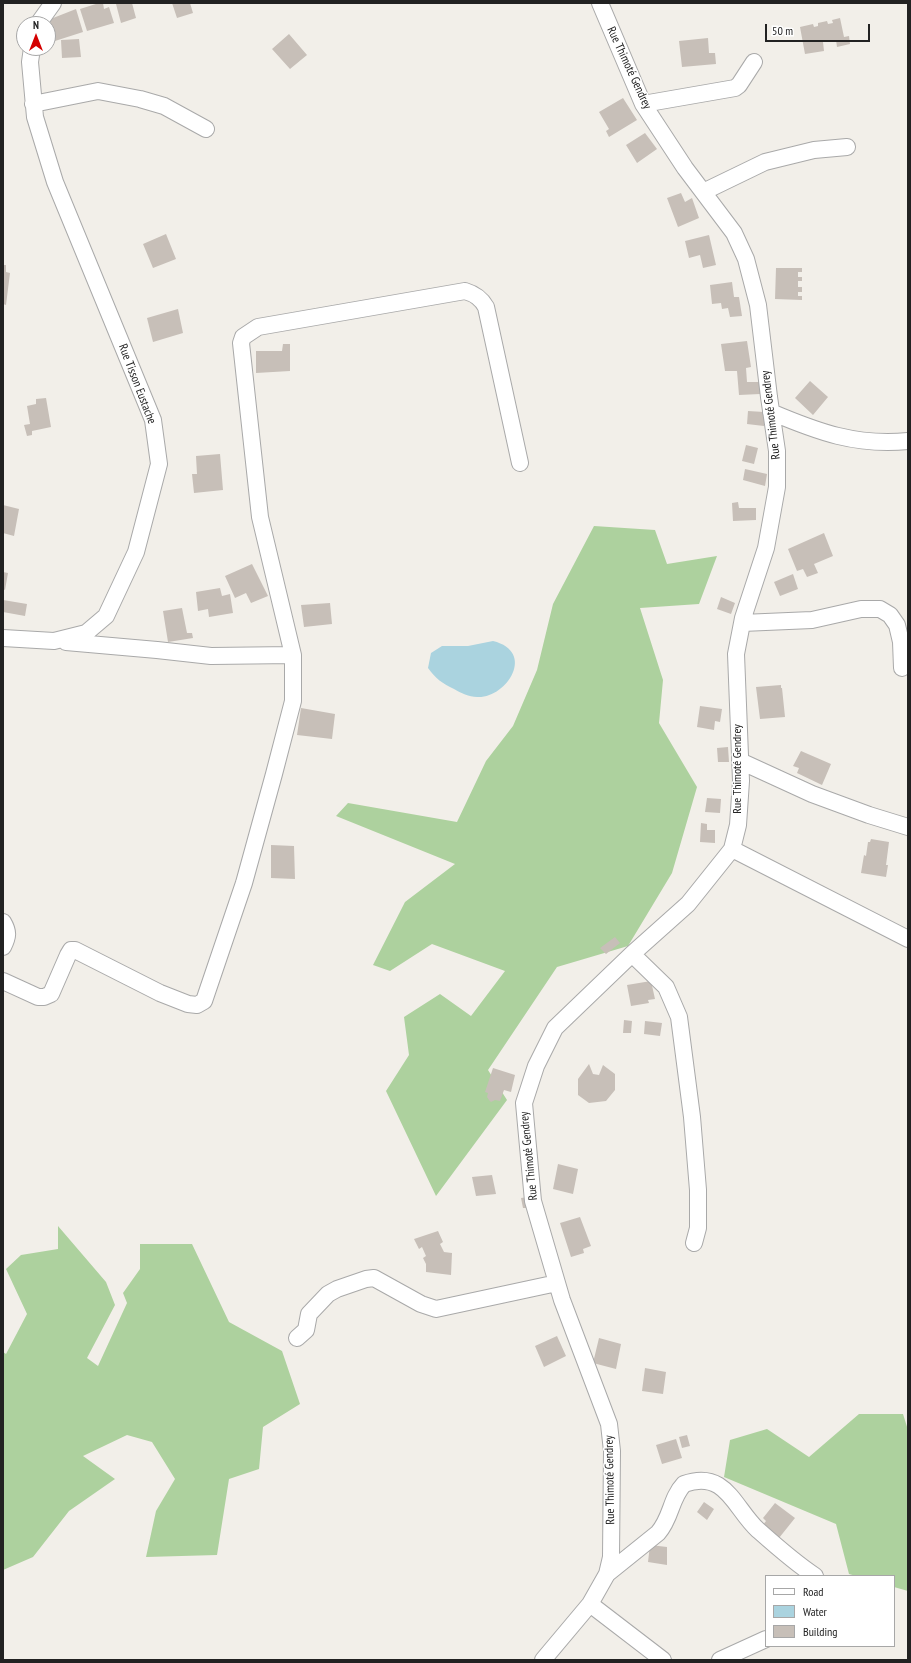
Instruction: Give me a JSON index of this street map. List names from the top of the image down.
{
  "streets": {
    "street": ["Rue Thimoté Gendrey", "Rue Tisson Eustache"]
  },
  "legend": ["Road", "Water", "Building"],
  "scale_bar": "50 m",
  "north": "top"
}
